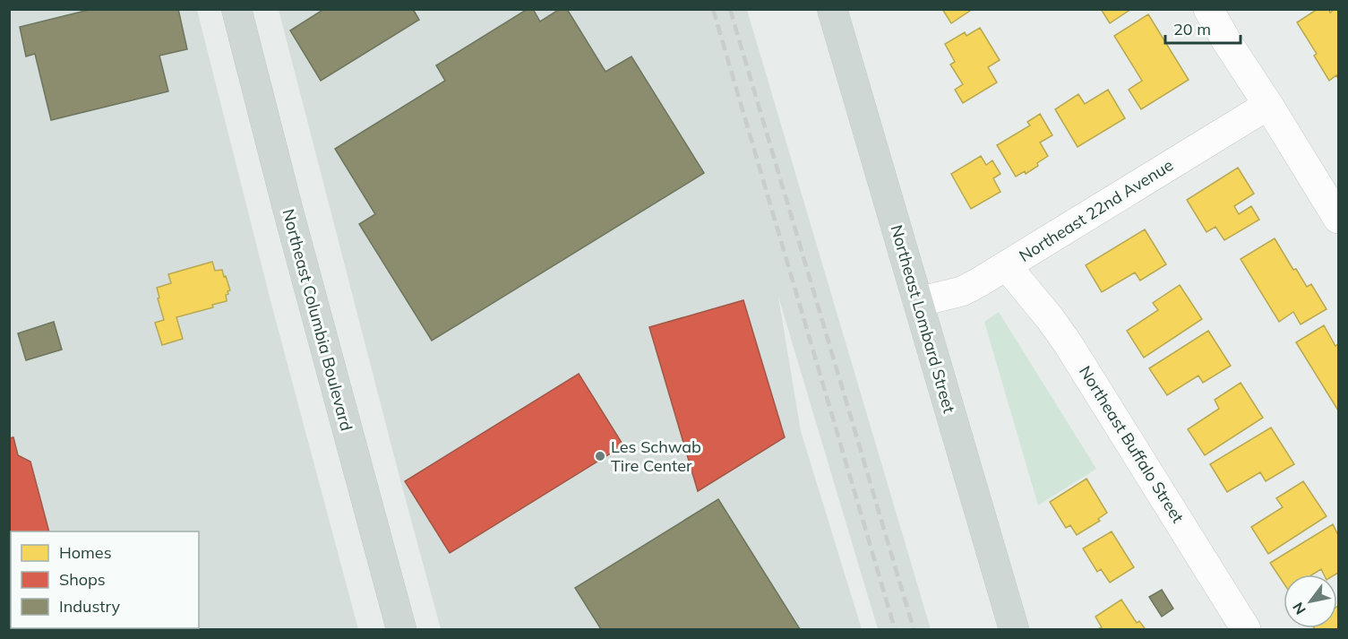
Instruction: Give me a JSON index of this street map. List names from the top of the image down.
{
  "streets": {
    "main road": ["Northeast Lombard Street", "Northeast Columbia Boulevard"],
    "street": ["Northeast 22nd Avenue", "Northeast Buffalo Street"]
  },
  "crossings": [
    ["Northeast 22nd Avenue", "Northeast Lombard Street"],
    ["Northeast 22nd Avenue", "Northeast Buffalo Street"]
  ],
  "places": ["Les Schwab Tire Center"],
  "legend": ["Homes", "Shops", "Industry"],
  "scale_bar": "20 m",
  "north": "bottom left"
}
